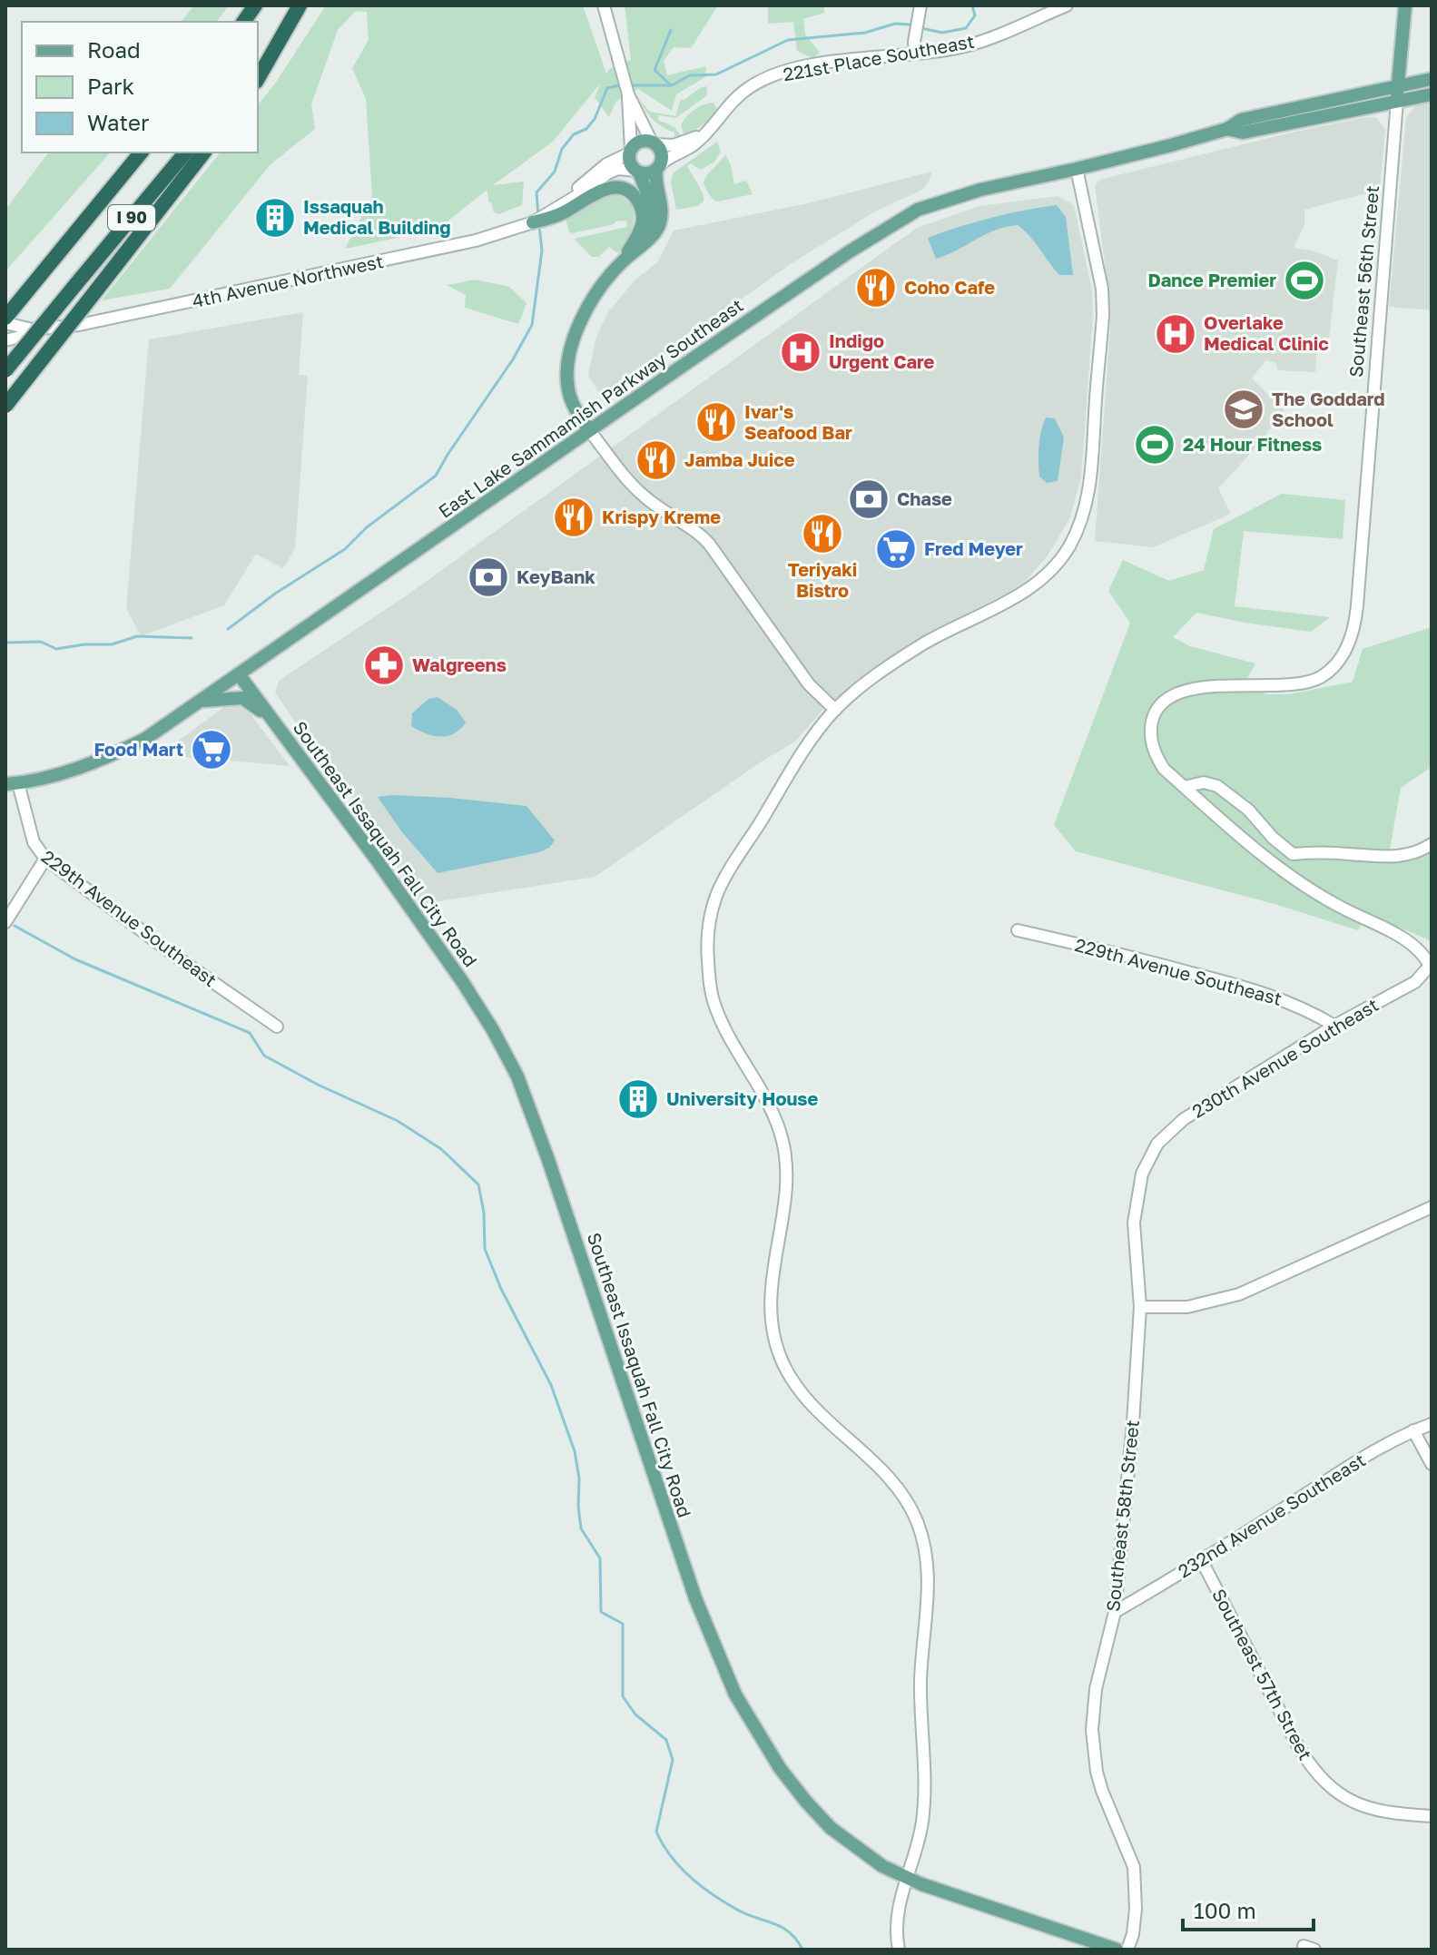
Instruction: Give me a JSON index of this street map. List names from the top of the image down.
{
  "streets": {
    "highway": ["I 90"],
    "main road": ["Southeast 56th Street", "East Lake Sammamish Parkway Southeast", "Southeast Issaquah Fall City Road"],
    "street": [
      "221st Place Southeast",
      "4th Avenue Northwest",
      "229th Avenue Southeast",
      "230th Avenue Southeast",
      "Southeast 58th Street",
      "232nd Avenue Southeast",
      "Southeast 57th Street"
    ]
  },
  "crossings": [
    ["Southeast 56th Street", "East Lake Sammamish Parkway Southeast"],
    ["Southeast 56th Street", "230th Avenue Southeast"],
    ["East Lake Sammamish Parkway Southeast", "Southeast Issaquah Fall City Road"],
    ["East Lake Sammamish Parkway Southeast", "229th Avenue Southeast"],
    ["229th Avenue Southeast", "230th Avenue Southeast"],
    ["230th Avenue Southeast", "Southeast 58th Street"],
    ["Southeast 58th Street", "232nd Avenue Southeast"],
    ["232nd Avenue Southeast", "Southeast 57th Street"]
  ],
  "places": {
    "building": ["Issaquah Medical Building", "University House"],
    "sports": ["Dance Premier", "24 Hour Fitness"],
    "restaurant": [
      "Coho Cafe",
      "Ivar's Seafood Bar",
      "Jamba Juice",
      "Krispy Kreme",
      "Teriyaki Bistro"
    ],
    "hospital": ["Overlake Medical Clinic", "Indigo Urgent Care"],
    "school or university": ["The Goddard School"],
    "bank": ["Chase", "KeyBank"],
    "supermarket": ["Fred Meyer", "Food Mart"],
    "pharmacy": ["Walgreens"]
  },
  "legend": ["Road", "Park", "Water"],
  "scale_bar": "100 m"
}
